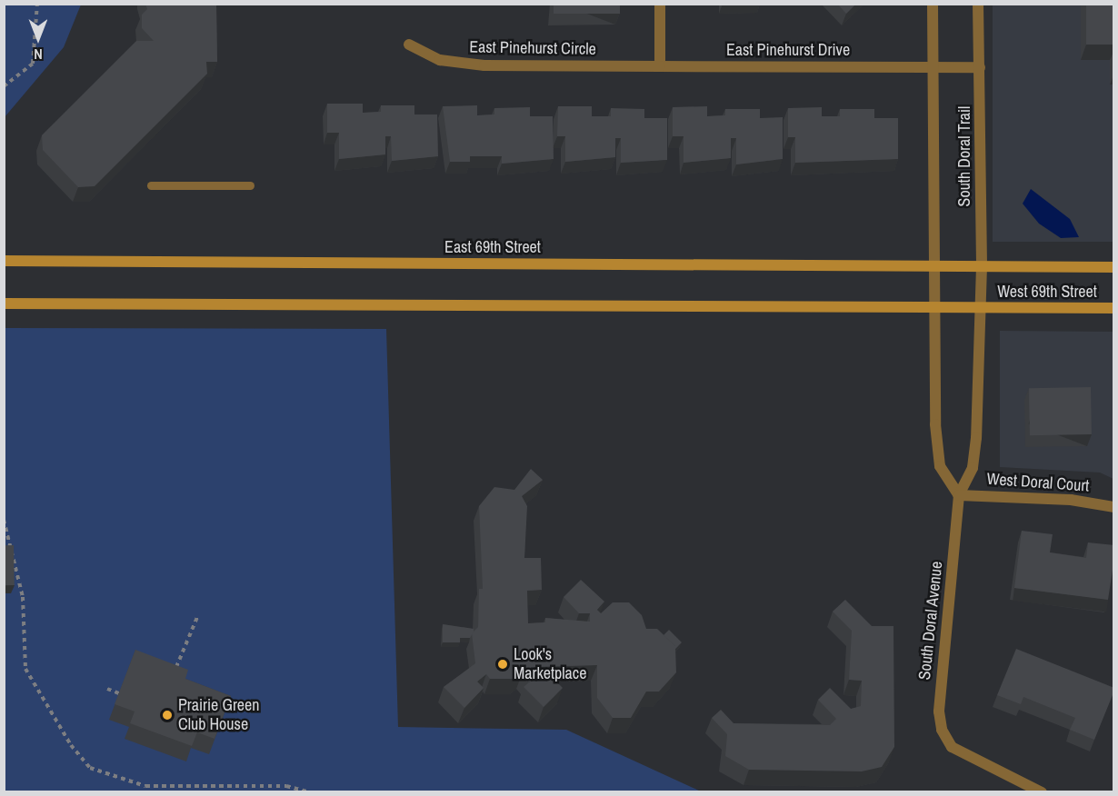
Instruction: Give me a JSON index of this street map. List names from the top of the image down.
{
  "streets": {
    "main road": ["East 69th Street", "West 69th Street"],
    "street": [
      "East Pinehurst Circle",
      "East Pinehurst Drive",
      "South Doral Trail",
      "West Doral Court",
      "South Doral Avenue"
    ]
  },
  "crossings": [
    ["East Pinehurst Circle", "East Pinehurst Drive"],
    ["East Pinehurst Drive", "South Doral Trail"],
    ["South Doral Trail", "East 69th Street"],
    ["South Doral Trail", "West 69th Street"],
    ["South Doral Trail", "South Doral Avenue"],
    ["East 69th Street", "West 69th Street"],
    ["West 69th Street", "South Doral Avenue"],
    ["West Doral Court", "South Doral Avenue"]
  ],
  "places": ["Look's Marketplace", "Prairie Green Club House"],
  "north": "bottom"
}
